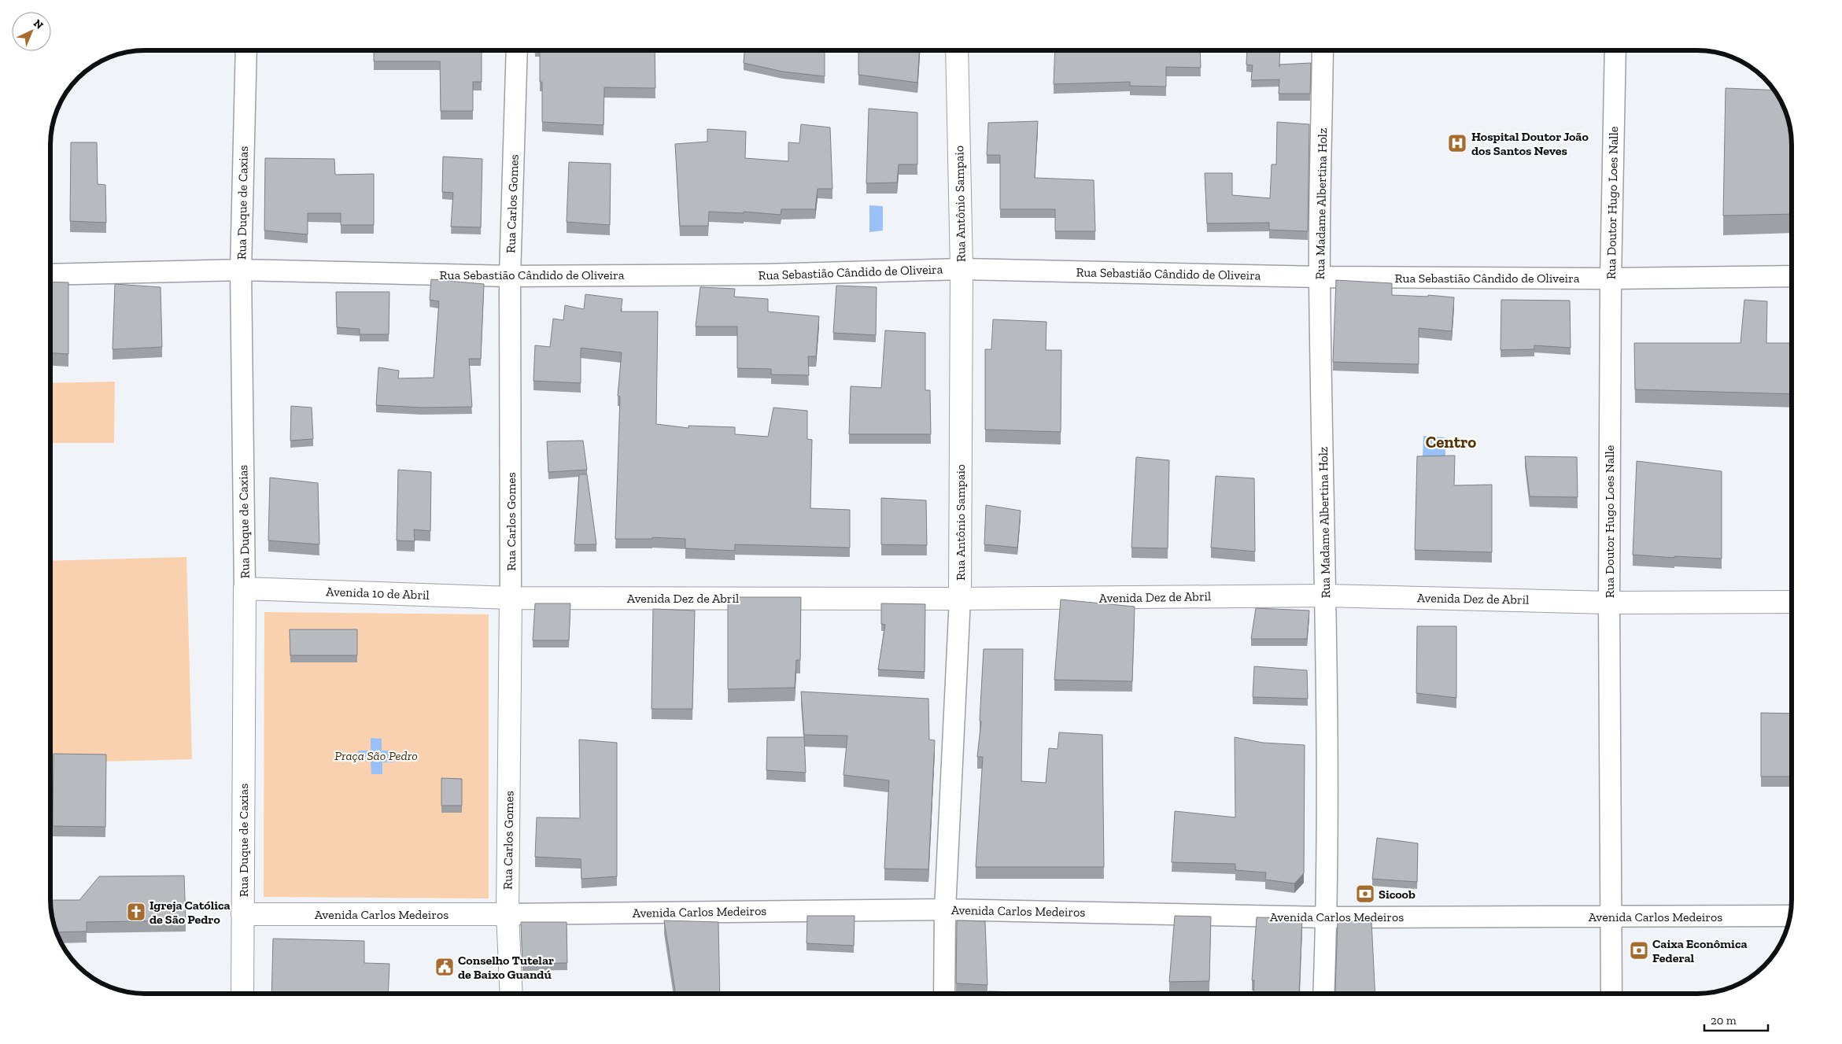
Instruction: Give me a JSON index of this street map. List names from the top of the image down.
{
  "streets": {
    "street": [
      "Rua Duque de Caxias",
      "Rua Doutor Hugo Loes Nalle",
      "Rua Carlos Gomes",
      "Rua Antônio Sampaio",
      "Rua Madame Albertina Holz",
      "Rua Sebastião Cândido de Oliveira",
      "Avenida 10 de Abril",
      "Avenida Dez de Abril",
      "Avenida Carlos Medeiros"
    ]
  },
  "crossings": [
    ["Rua Duque de Caxias", "Rua Sebastião Cândido de Oliveira"],
    ["Rua Duque de Caxias", "Avenida 10 de Abril"],
    ["Rua Duque de Caxias", "Avenida Carlos Medeiros"],
    ["Rua Doutor Hugo Loes Nalle", "Rua Sebastião Cândido de Oliveira"],
    ["Rua Doutor Hugo Loes Nalle", "Avenida Dez de Abril"],
    ["Rua Doutor Hugo Loes Nalle", "Avenida Carlos Medeiros"],
    ["Rua Carlos Gomes", "Rua Sebastião Cândido de Oliveira"],
    ["Rua Carlos Gomes", "Avenida 10 de Abril"],
    ["Rua Carlos Gomes", "Avenida Dez de Abril"],
    ["Rua Carlos Gomes", "Avenida Carlos Medeiros"],
    ["Rua Antônio Sampaio", "Rua Sebastião Cândido de Oliveira"],
    ["Rua Antônio Sampaio", "Avenida Dez de Abril"],
    ["Rua Antônio Sampaio", "Avenida Carlos Medeiros"],
    ["Rua Madame Albertina Holz", "Rua Sebastião Cândido de Oliveira"],
    ["Rua Madame Albertina Holz", "Avenida Dez de Abril"],
    ["Rua Madame Albertina Holz", "Avenida Carlos Medeiros"],
    ["Avenida 10 de Abril", "Avenida Dez de Abril"]
  ],
  "districts": ["Centro"],
  "parks": ["Praça São Pedro"],
  "places": {
    "hospital": ["Hospital Doutor João dos Santos Neves"],
    "bank": ["Sicoob", "Caixa Econômica Federal"],
    "church": ["Igreja Católica de São Pedro"],
    "public building": ["Conselho Tutelar de Baixo Guandú"]
  },
  "scale_bar": "20 m",
  "north": "top right"
}
